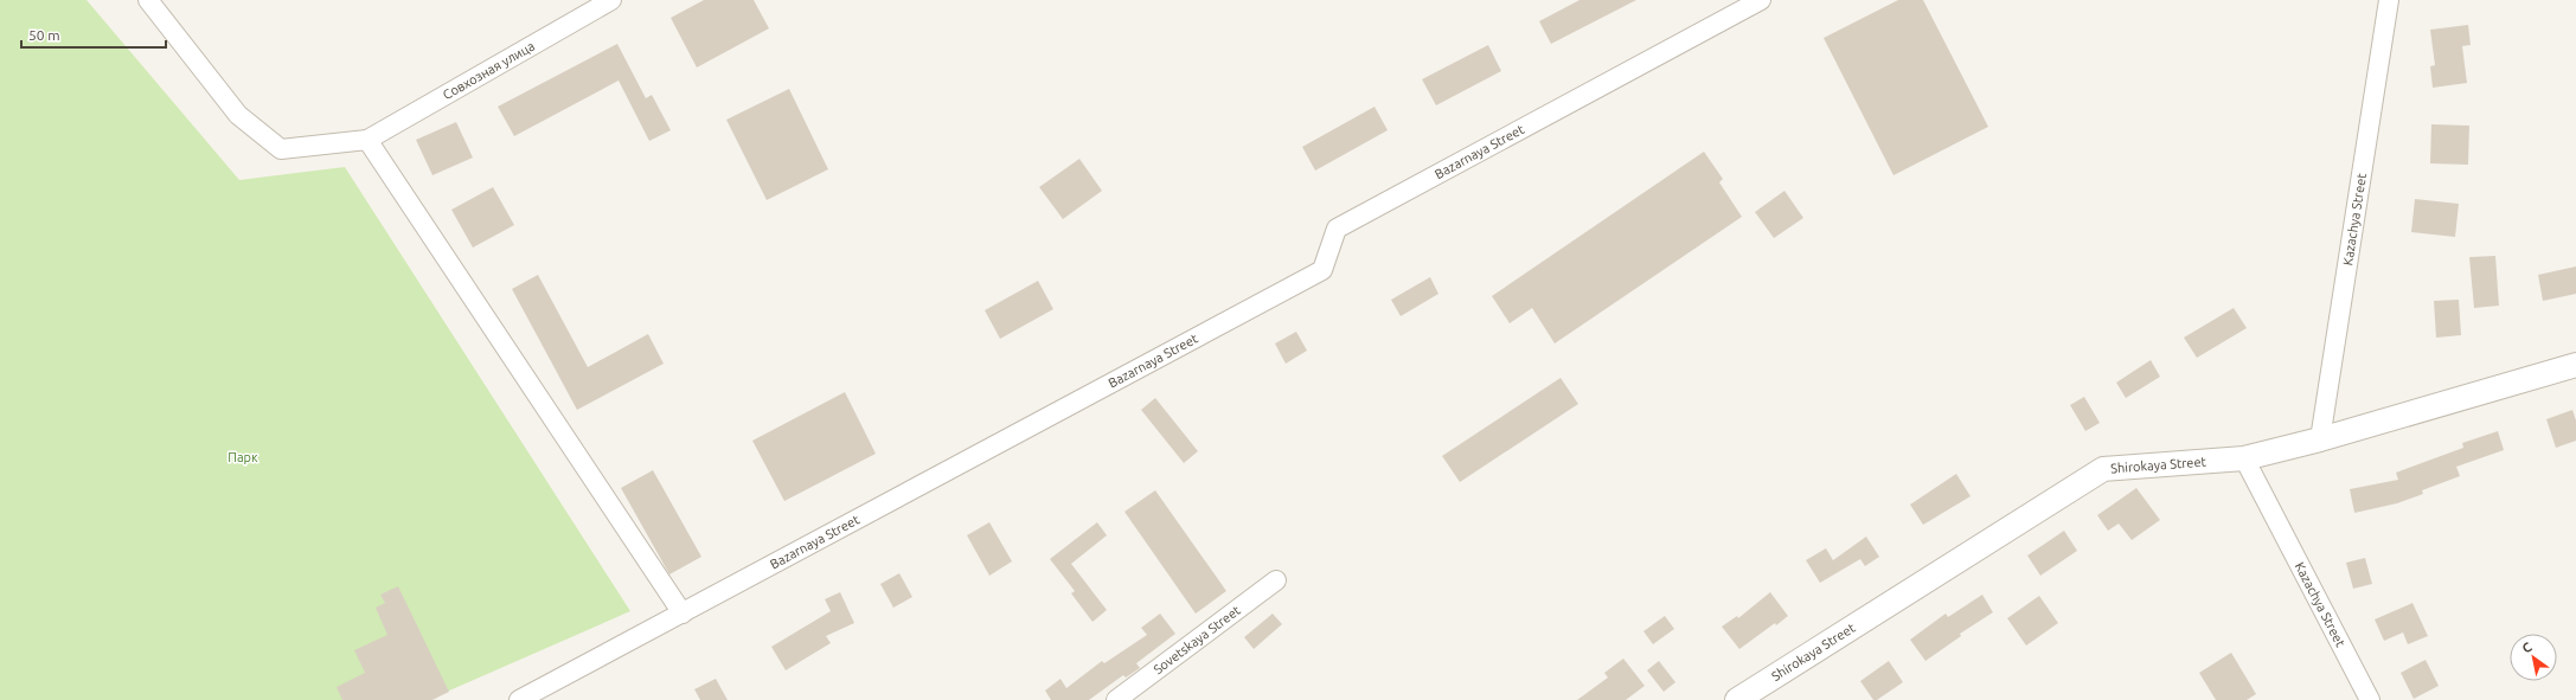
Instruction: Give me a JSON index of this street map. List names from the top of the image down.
{
  "streets": {
    "street": [
      "Совхозная улица",
      "Bazarnaya Street",
      "Kazachya Street",
      "Shirokaya Street",
      "Sovetskaya Street"
    ]
  },
  "crossings": [
    ["Kazachya Street", "Shirokaya Street"]
  ],
  "parks": ["Парк"],
  "scale_bar": "50 m",
  "north": "top left"
}
